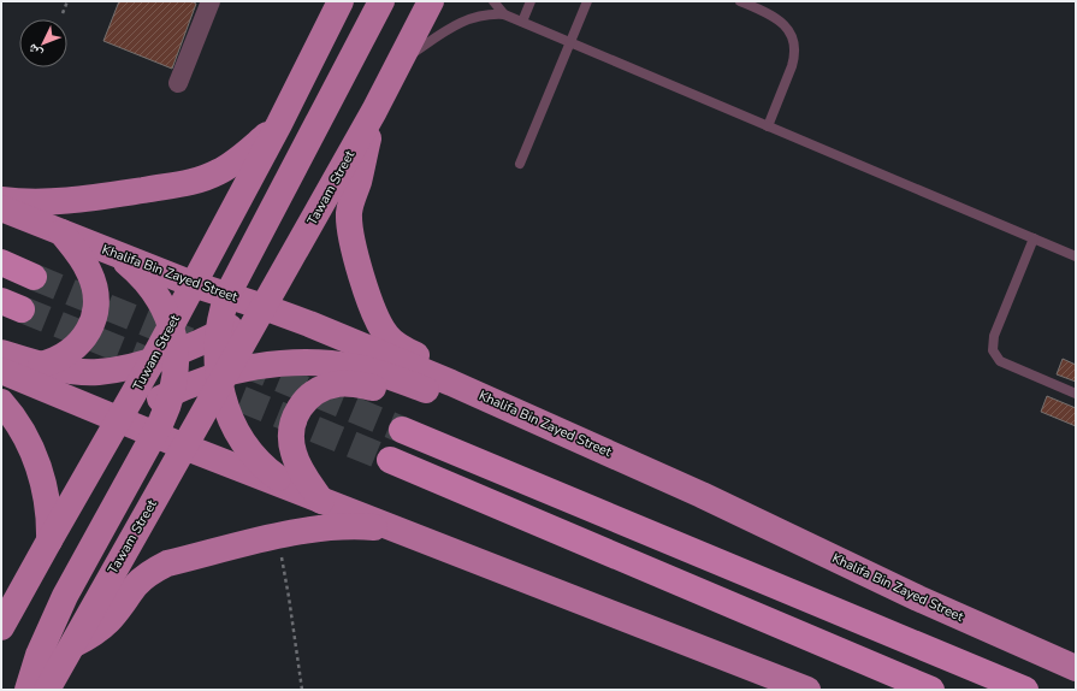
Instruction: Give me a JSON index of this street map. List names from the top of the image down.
{
  "streets": {
    "main road": ["Tawam Street", "Khalifa Bin Zayed Street", "Tuwam Street"]
  },
  "crossings": [
    ["Tawam Street", "Khalifa Bin Zayed Street"],
    ["Khalifa Bin Zayed Street", "Tuwam Street"]
  ],
  "north": "bottom left"
}
